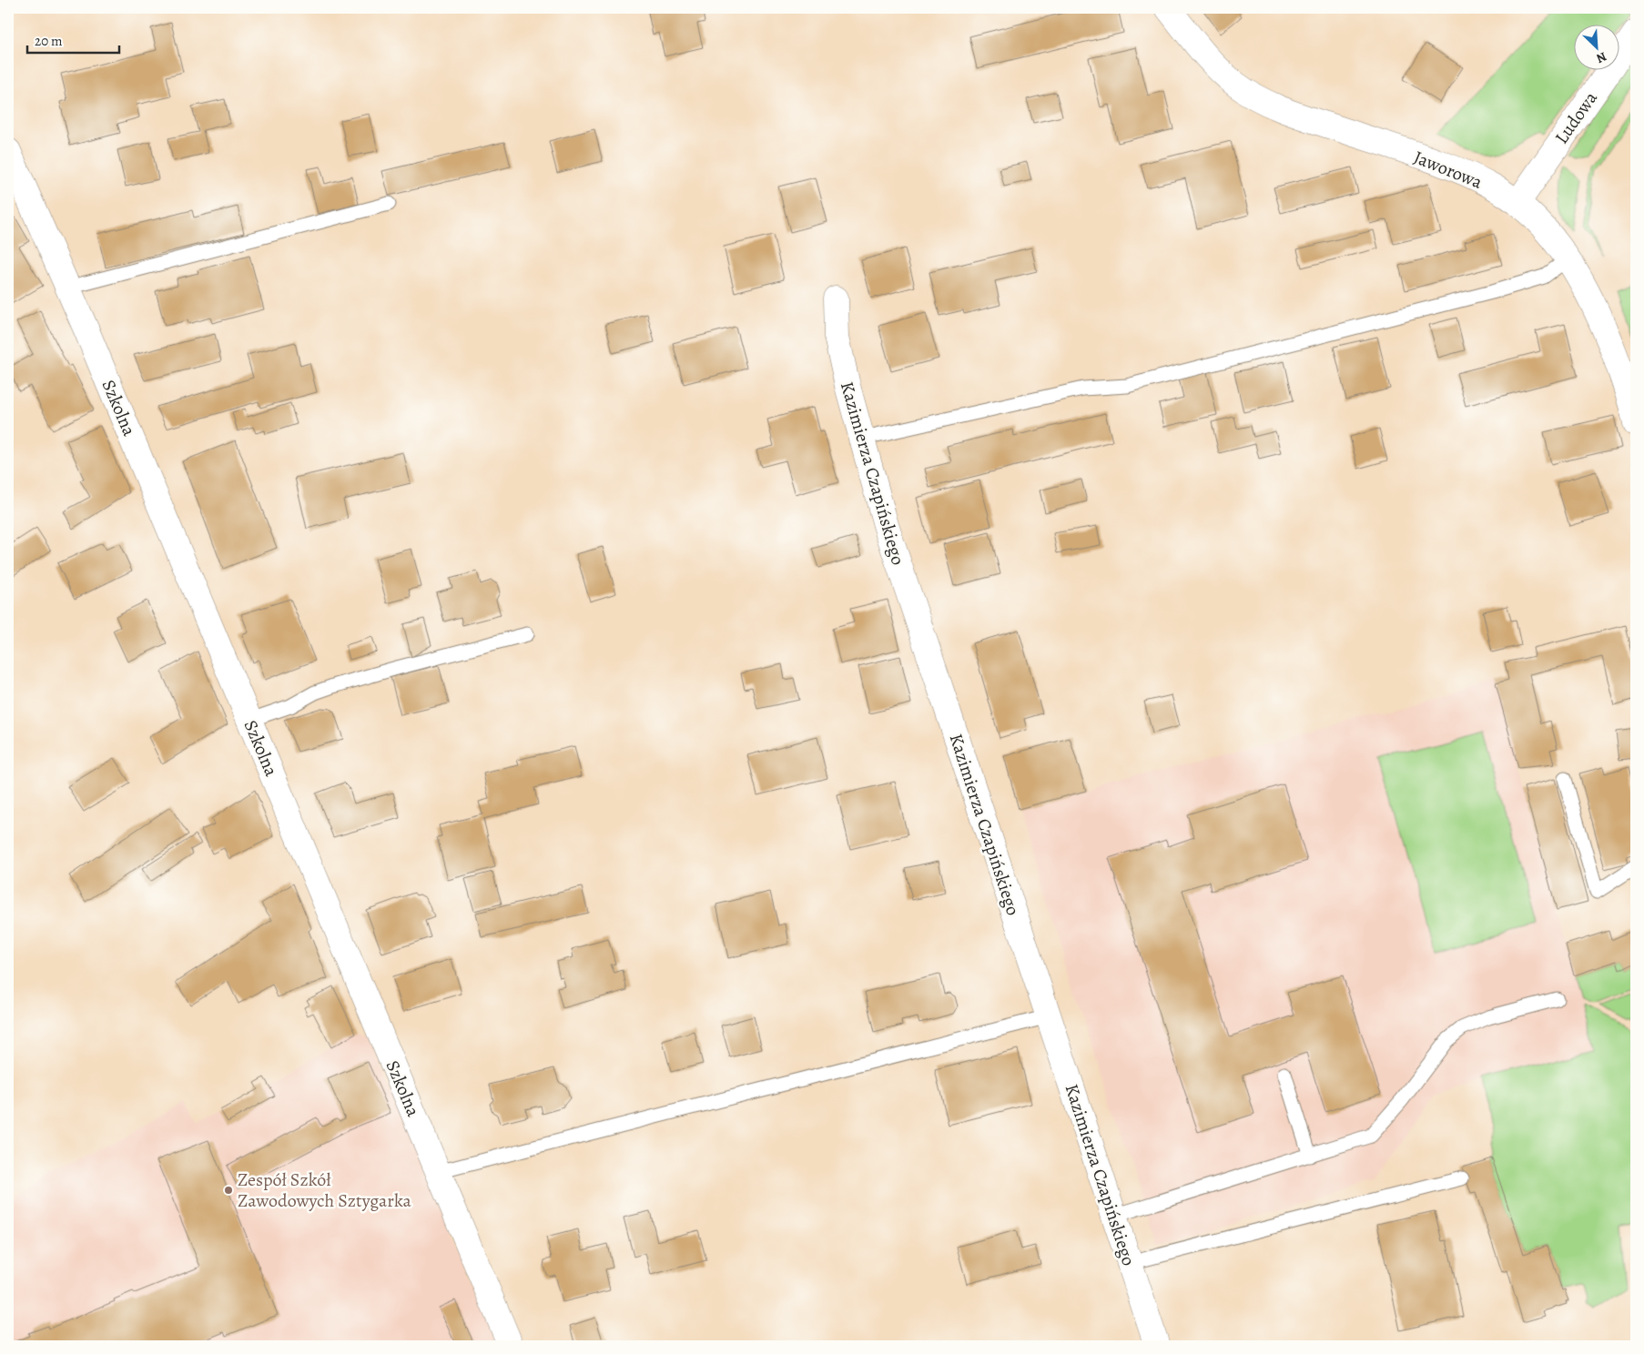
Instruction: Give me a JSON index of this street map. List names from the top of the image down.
{
  "streets": {
    "street": [
      "Ludowa",
      "Jaworowa",
      "Szkolna",
      "Kazimierza Czapińskiego"
    ]
  },
  "crossings": [
    ["Ludowa", "Jaworowa"]
  ],
  "places": ["Zespół Szkół Zawodowych Sztygarka"],
  "scale_bar": "20 m",
  "north": "bottom right"
}
